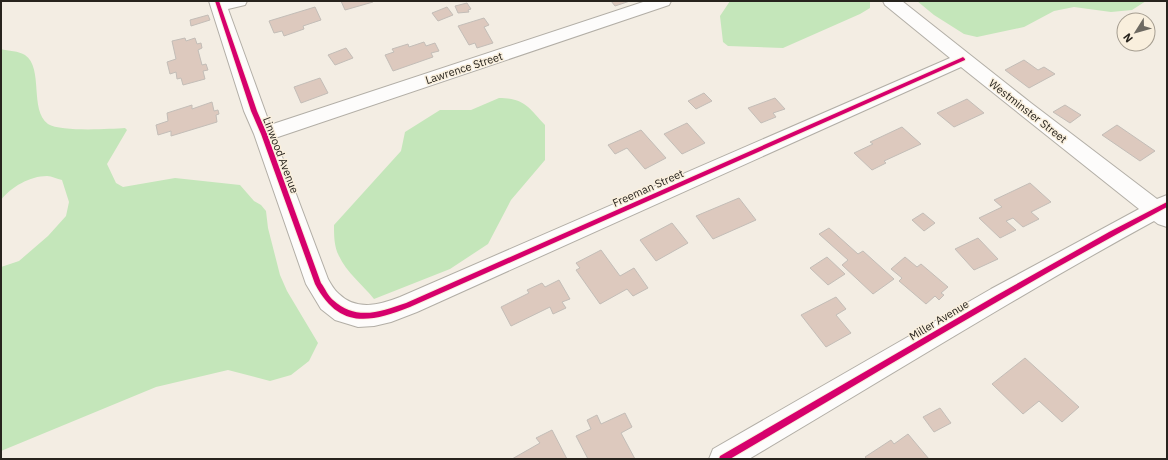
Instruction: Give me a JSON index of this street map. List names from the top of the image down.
{
  "streets": {
    "street": [
      "Lawrence Street",
      "Westminster Street",
      "Linwood Avenue",
      "Freeman Street",
      "Miller Avenue"
    ]
  },
  "crossings": [
    ["Lawrence Street", "Linwood Avenue"],
    ["Westminster Street", "Freeman Street"],
    ["Westminster Street", "Miller Avenue"],
    ["Linwood Avenue", "Freeman Street"]
  ],
  "north": "bottom left"
}
